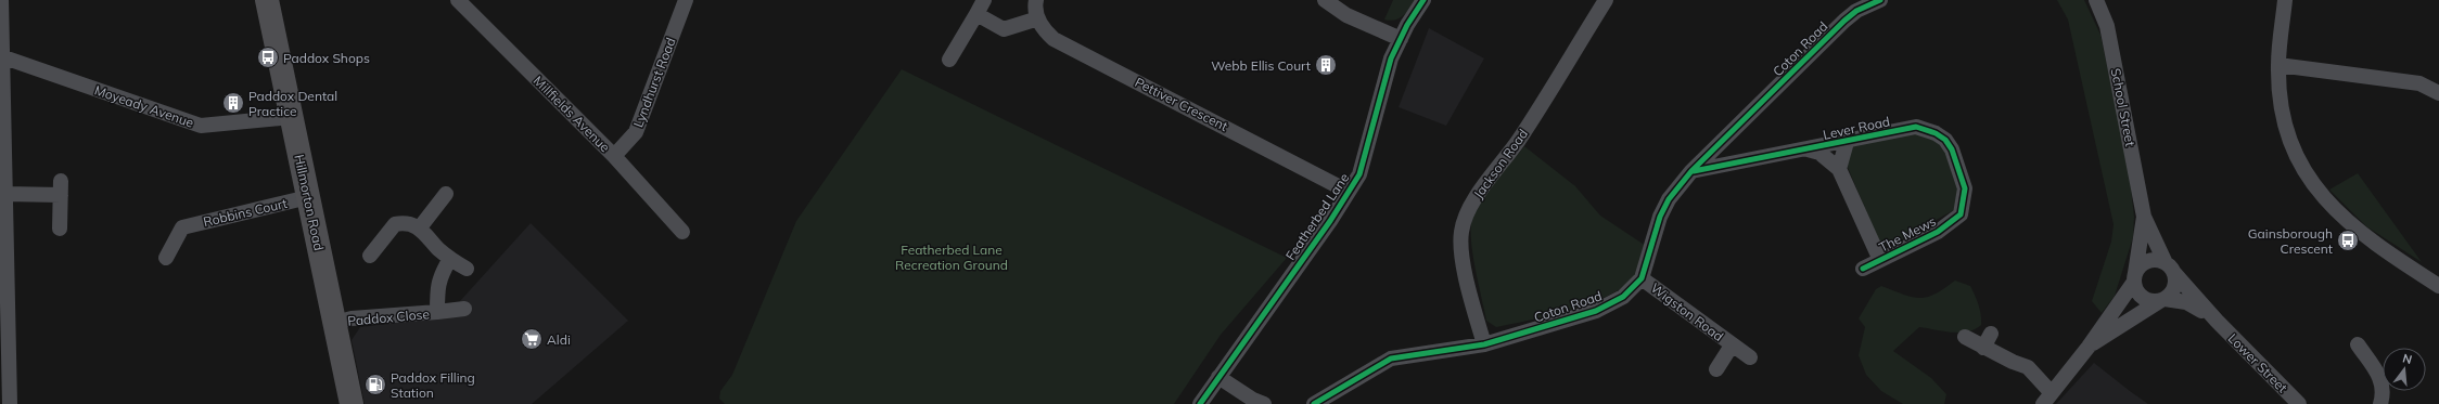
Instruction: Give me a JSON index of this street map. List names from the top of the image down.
{
  "streets": {
    "highway": ["Hillmorton Road"],
    "street": [
      "Coton Road",
      "Lyndhurst Road",
      "Pettiver Crescent",
      "Moyeady Avenue",
      "School Street",
      "Millfields Avenue",
      "Lever Road",
      "Jackson Road",
      "Robbins Court",
      "Featherbed Lane",
      "The Mews",
      "Wigston Road",
      "Paddox Close",
      "Lower Street"
    ]
  },
  "crossings": [
    ["Coton Road", "Lever Road"],
    ["Coton Road", "Jackson Road"],
    ["Coton Road", "Wigston Road"],
    ["Lyndhurst Road", "Millfields Avenue"],
    ["Pettiver Crescent", "Featherbed Lane"],
    ["Moyeady Avenue", "Hillmorton Road"],
    ["School Street", "Lower Street"],
    ["Lever Road", "The Mews"],
    ["Hillmorton Road", "Robbins Court"],
    ["Hillmorton Road", "Paddox Close"]
  ],
  "parks": ["Featherbed Lane Recreation Ground"],
  "places": {
    "bus stop": ["Paddox Shops", "Gainsborough Crescent"],
    "building": ["Webb Ellis Court", "Paddox Dental Practice"],
    "supermarket": ["Aldi"],
    "fuel station": ["Paddox Filling Station"]
  },
  "north": "top"
}
